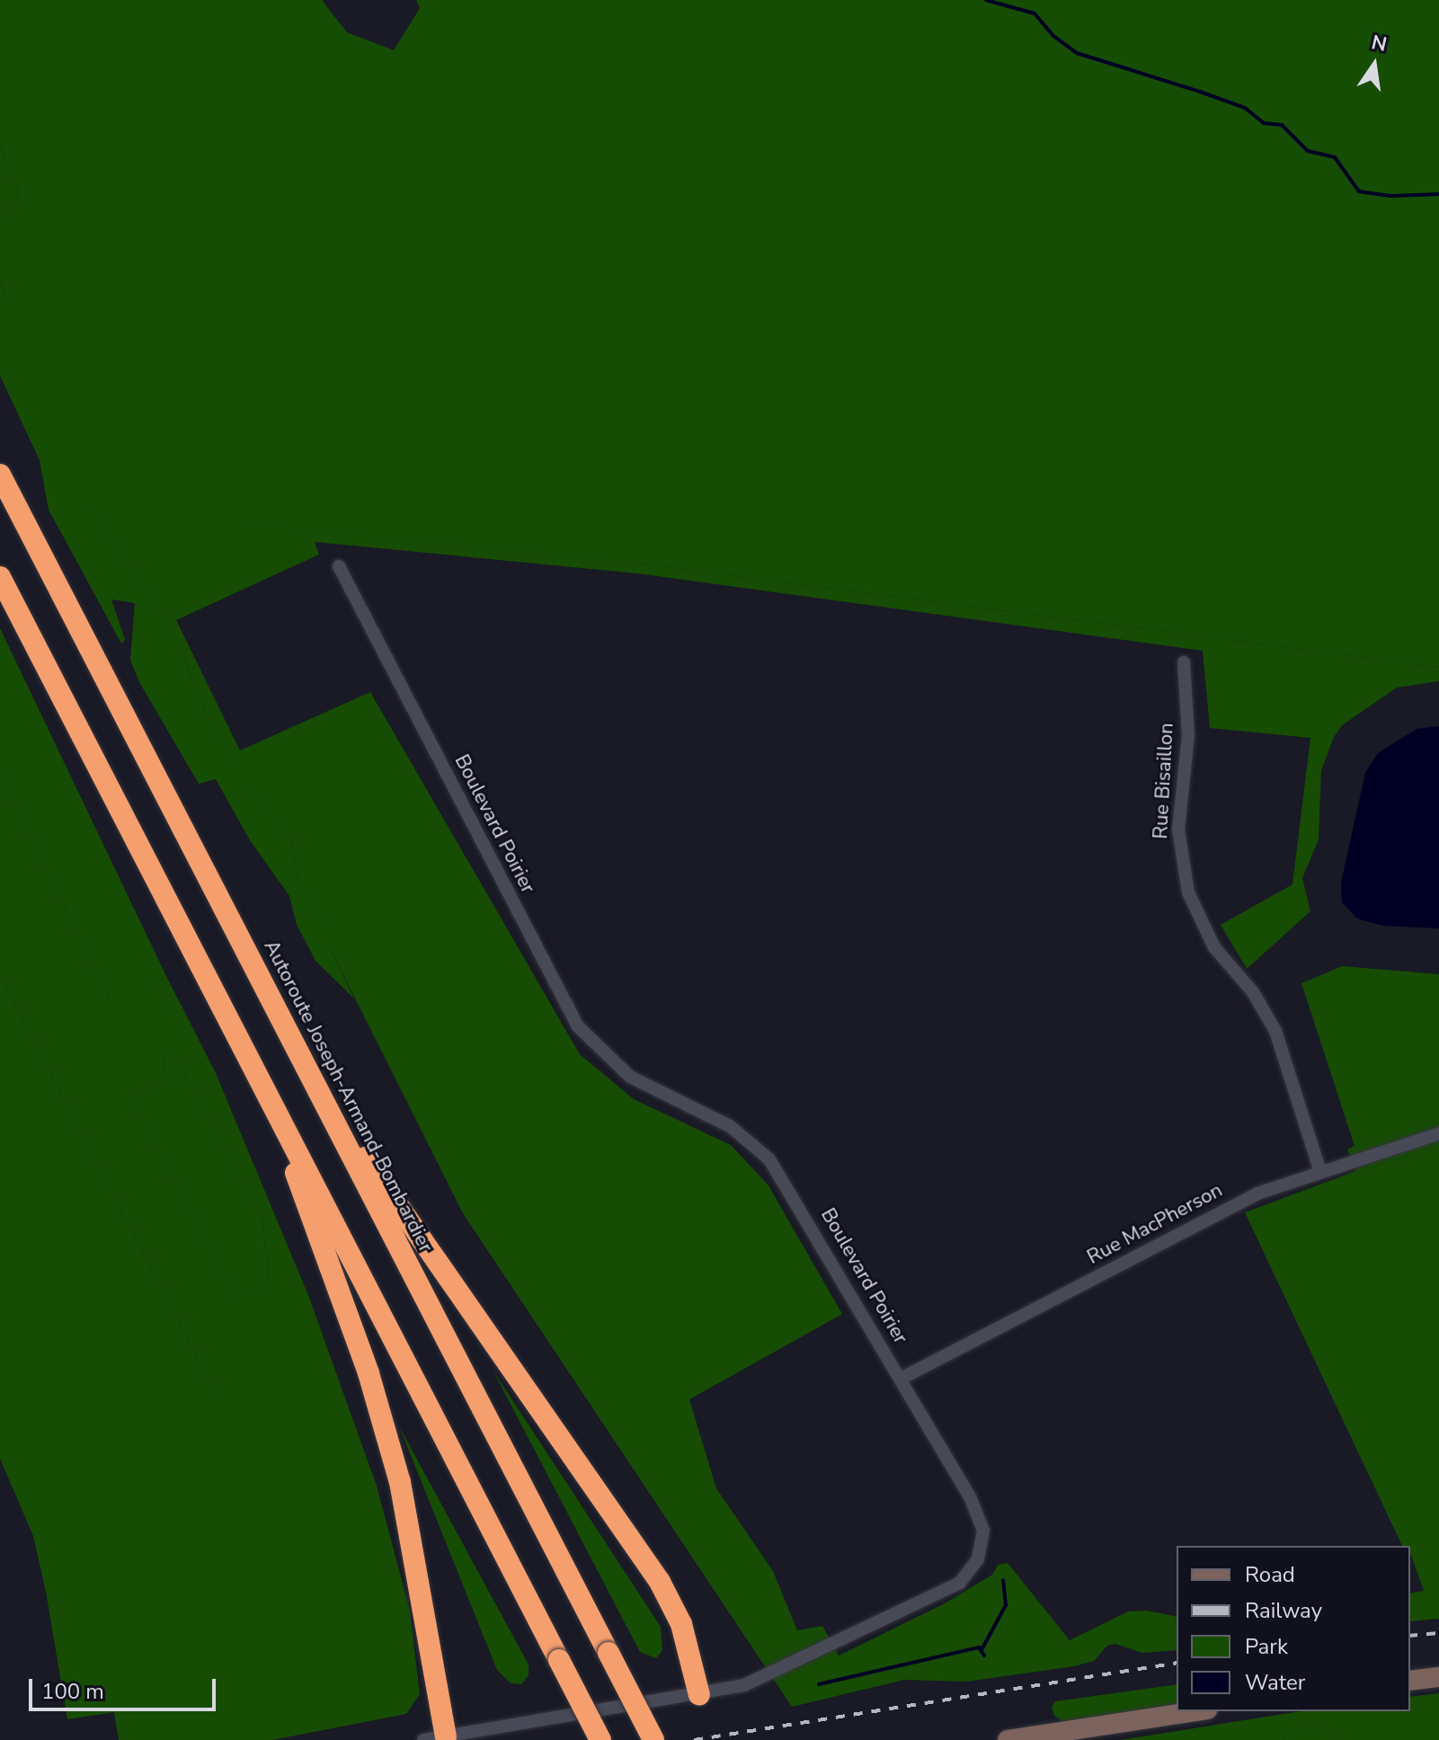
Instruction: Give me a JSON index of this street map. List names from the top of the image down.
{
  "streets": {
    "highway": ["Autoroute Joseph-Armand-Bombardier"],
    "street": ["Rue Bisaillon", "Boulevard Poirier", "Rue MacPherson"]
  },
  "crossings": [
    ["Rue Bisaillon", "Rue MacPherson"],
    ["Boulevard Poirier", "Rue MacPherson"]
  ],
  "legend": [
    "Road",
    "Railway",
    "Park",
    "Water"
  ],
  "scale_bar": "100 m",
  "north": "top"
}
